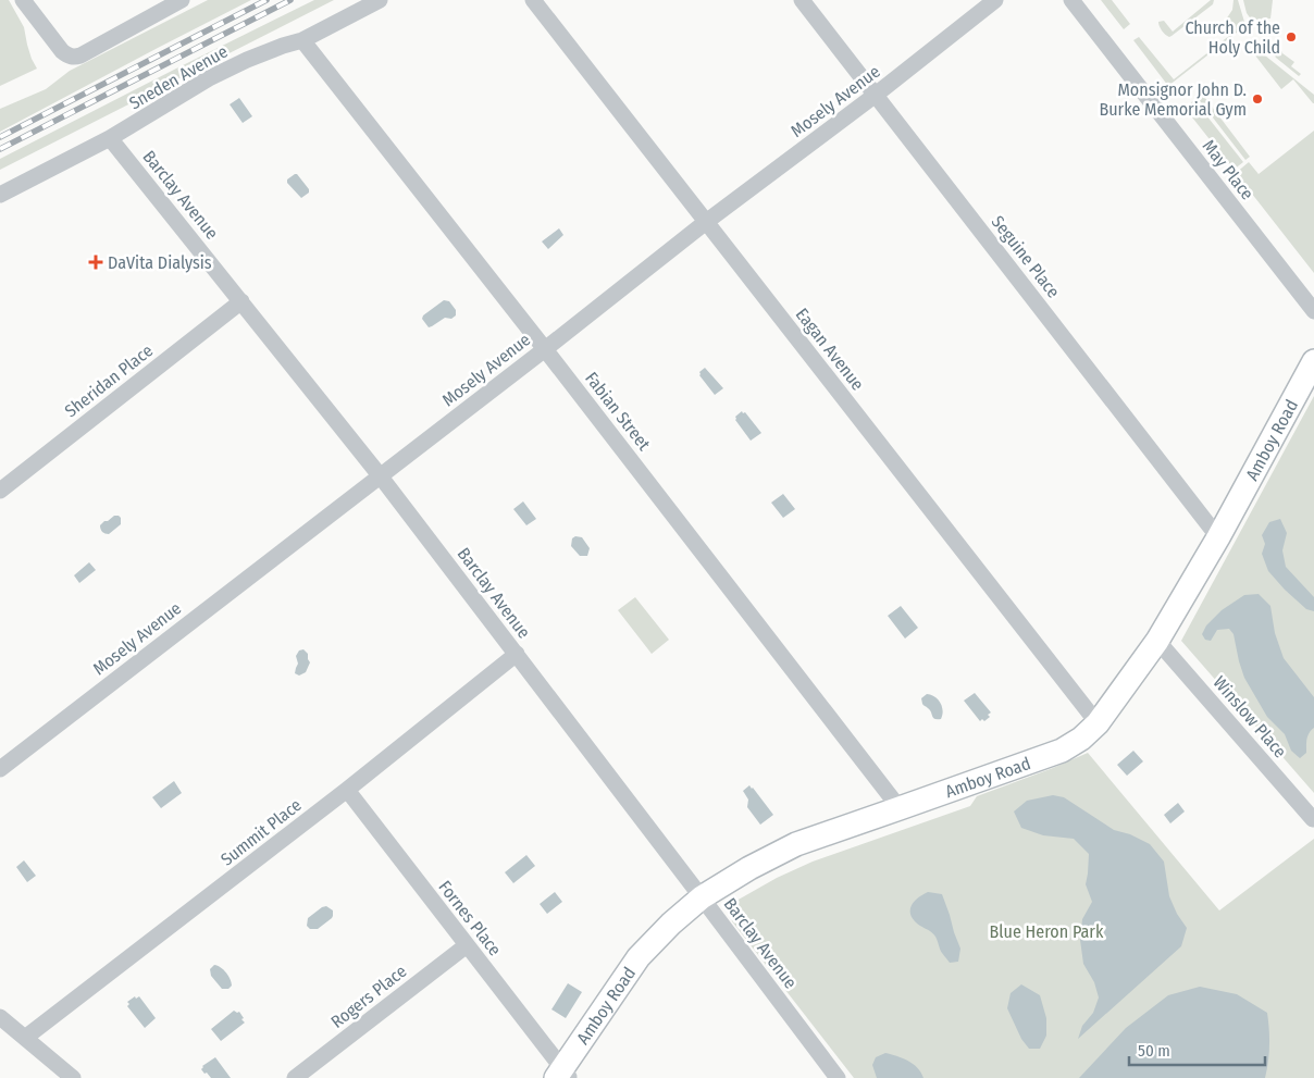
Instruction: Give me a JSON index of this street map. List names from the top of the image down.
{
  "streets": {
    "main road": ["Amboy Road"],
    "street": [
      "Sneden Avenue",
      "Mosely Avenue",
      "May Place",
      "Barclay Avenue",
      "Seguine Place",
      "Eagan Avenue",
      "Sheridan Place",
      "Fabian Street",
      "Winslow Place",
      "Summit Place",
      "Fornes Place",
      "Rogers Place"
    ]
  },
  "crossings": [
    ["Sneden Avenue", "Barclay Avenue"],
    ["Sneden Avenue", "Fabian Street"],
    ["Mosely Avenue", "Barclay Avenue"],
    ["Mosely Avenue", "Seguine Place"],
    ["Mosely Avenue", "Eagan Avenue"],
    ["Mosely Avenue", "Fabian Street"],
    ["Barclay Avenue", "Sheridan Place"],
    ["Barclay Avenue", "Amboy Road"],
    ["Barclay Avenue", "Summit Place"],
    ["Seguine Place", "Amboy Road"],
    ["Eagan Avenue", "Amboy Road"],
    ["Fabian Street", "Amboy Road"],
    ["Amboy Road", "Winslow Place"],
    ["Amboy Road", "Fornes Place"],
    ["Summit Place", "Fornes Place"],
    ["Fornes Place", "Rogers Place"]
  ],
  "parks": ["Blue Heron Park"],
  "places": {
    "other": ["Church of the Holy Child", "Monsignor John D. Burke Memorial Gym"],
    "health": ["DaVita Dialysis"]
  },
  "scale_bar": "50 m"
}
